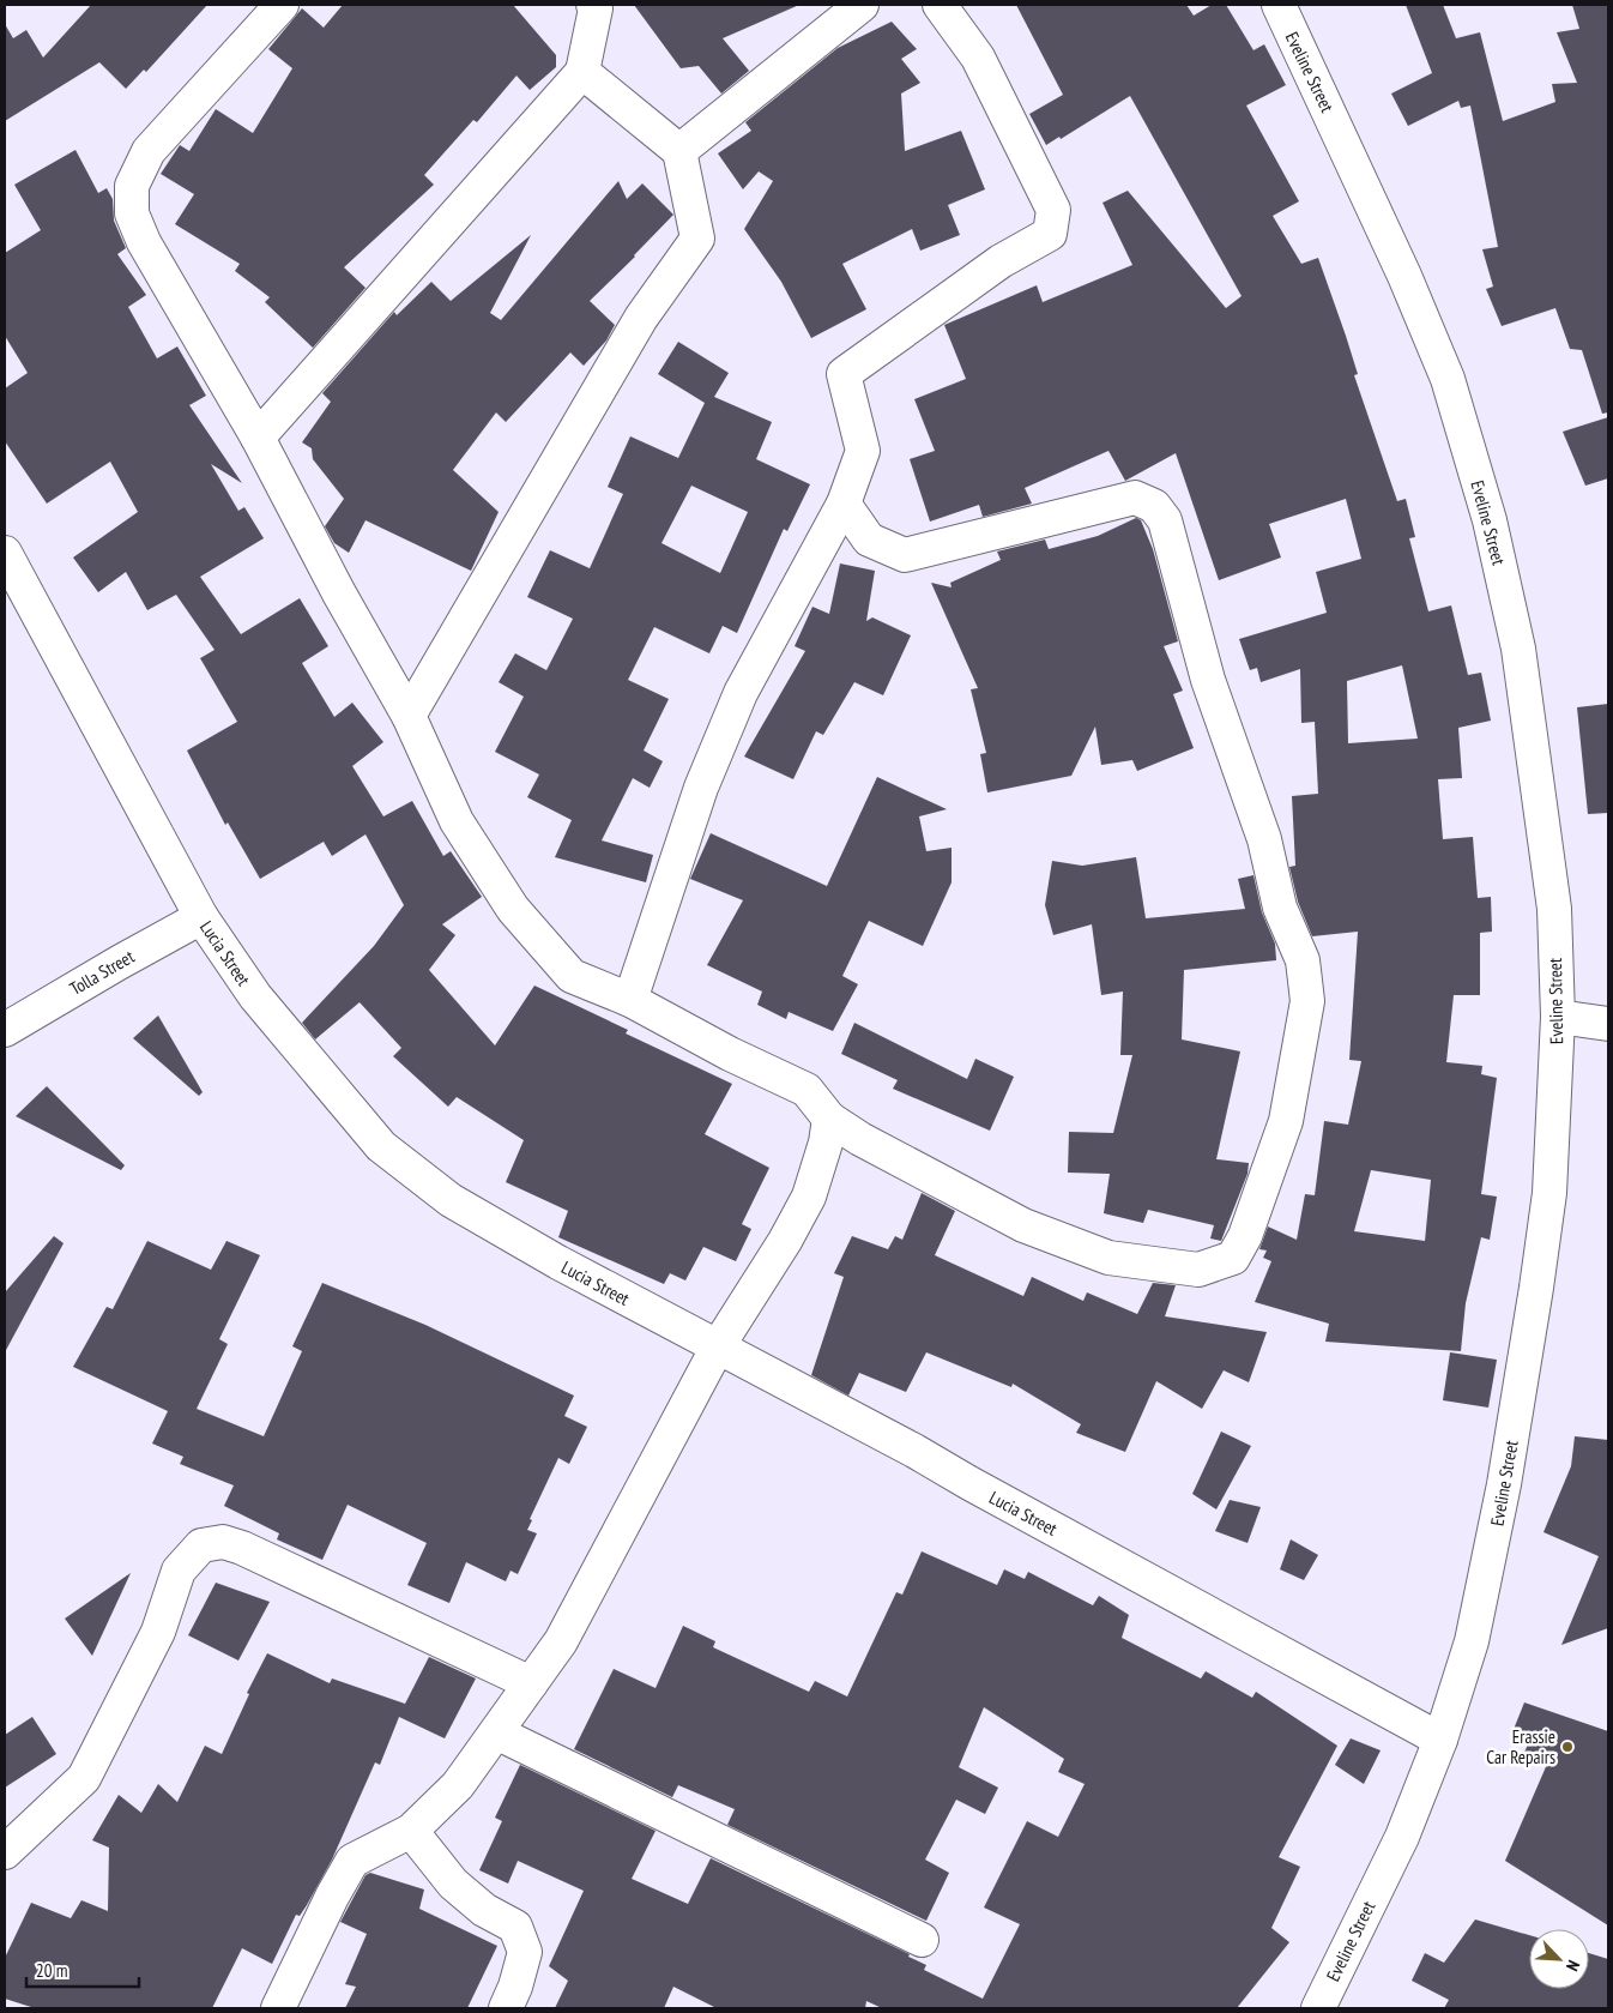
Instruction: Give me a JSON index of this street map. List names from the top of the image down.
{
  "streets": {
    "street": ["Eveline Street", "Lucia Street", "Tolla Street"]
  },
  "crossings": [
    ["Eveline Street", "Lucia Street"],
    ["Lucia Street", "Tolla Street"]
  ],
  "places": ["Erassie Car Repairs"],
  "scale_bar": "20 m",
  "north": "bottom right"
}
